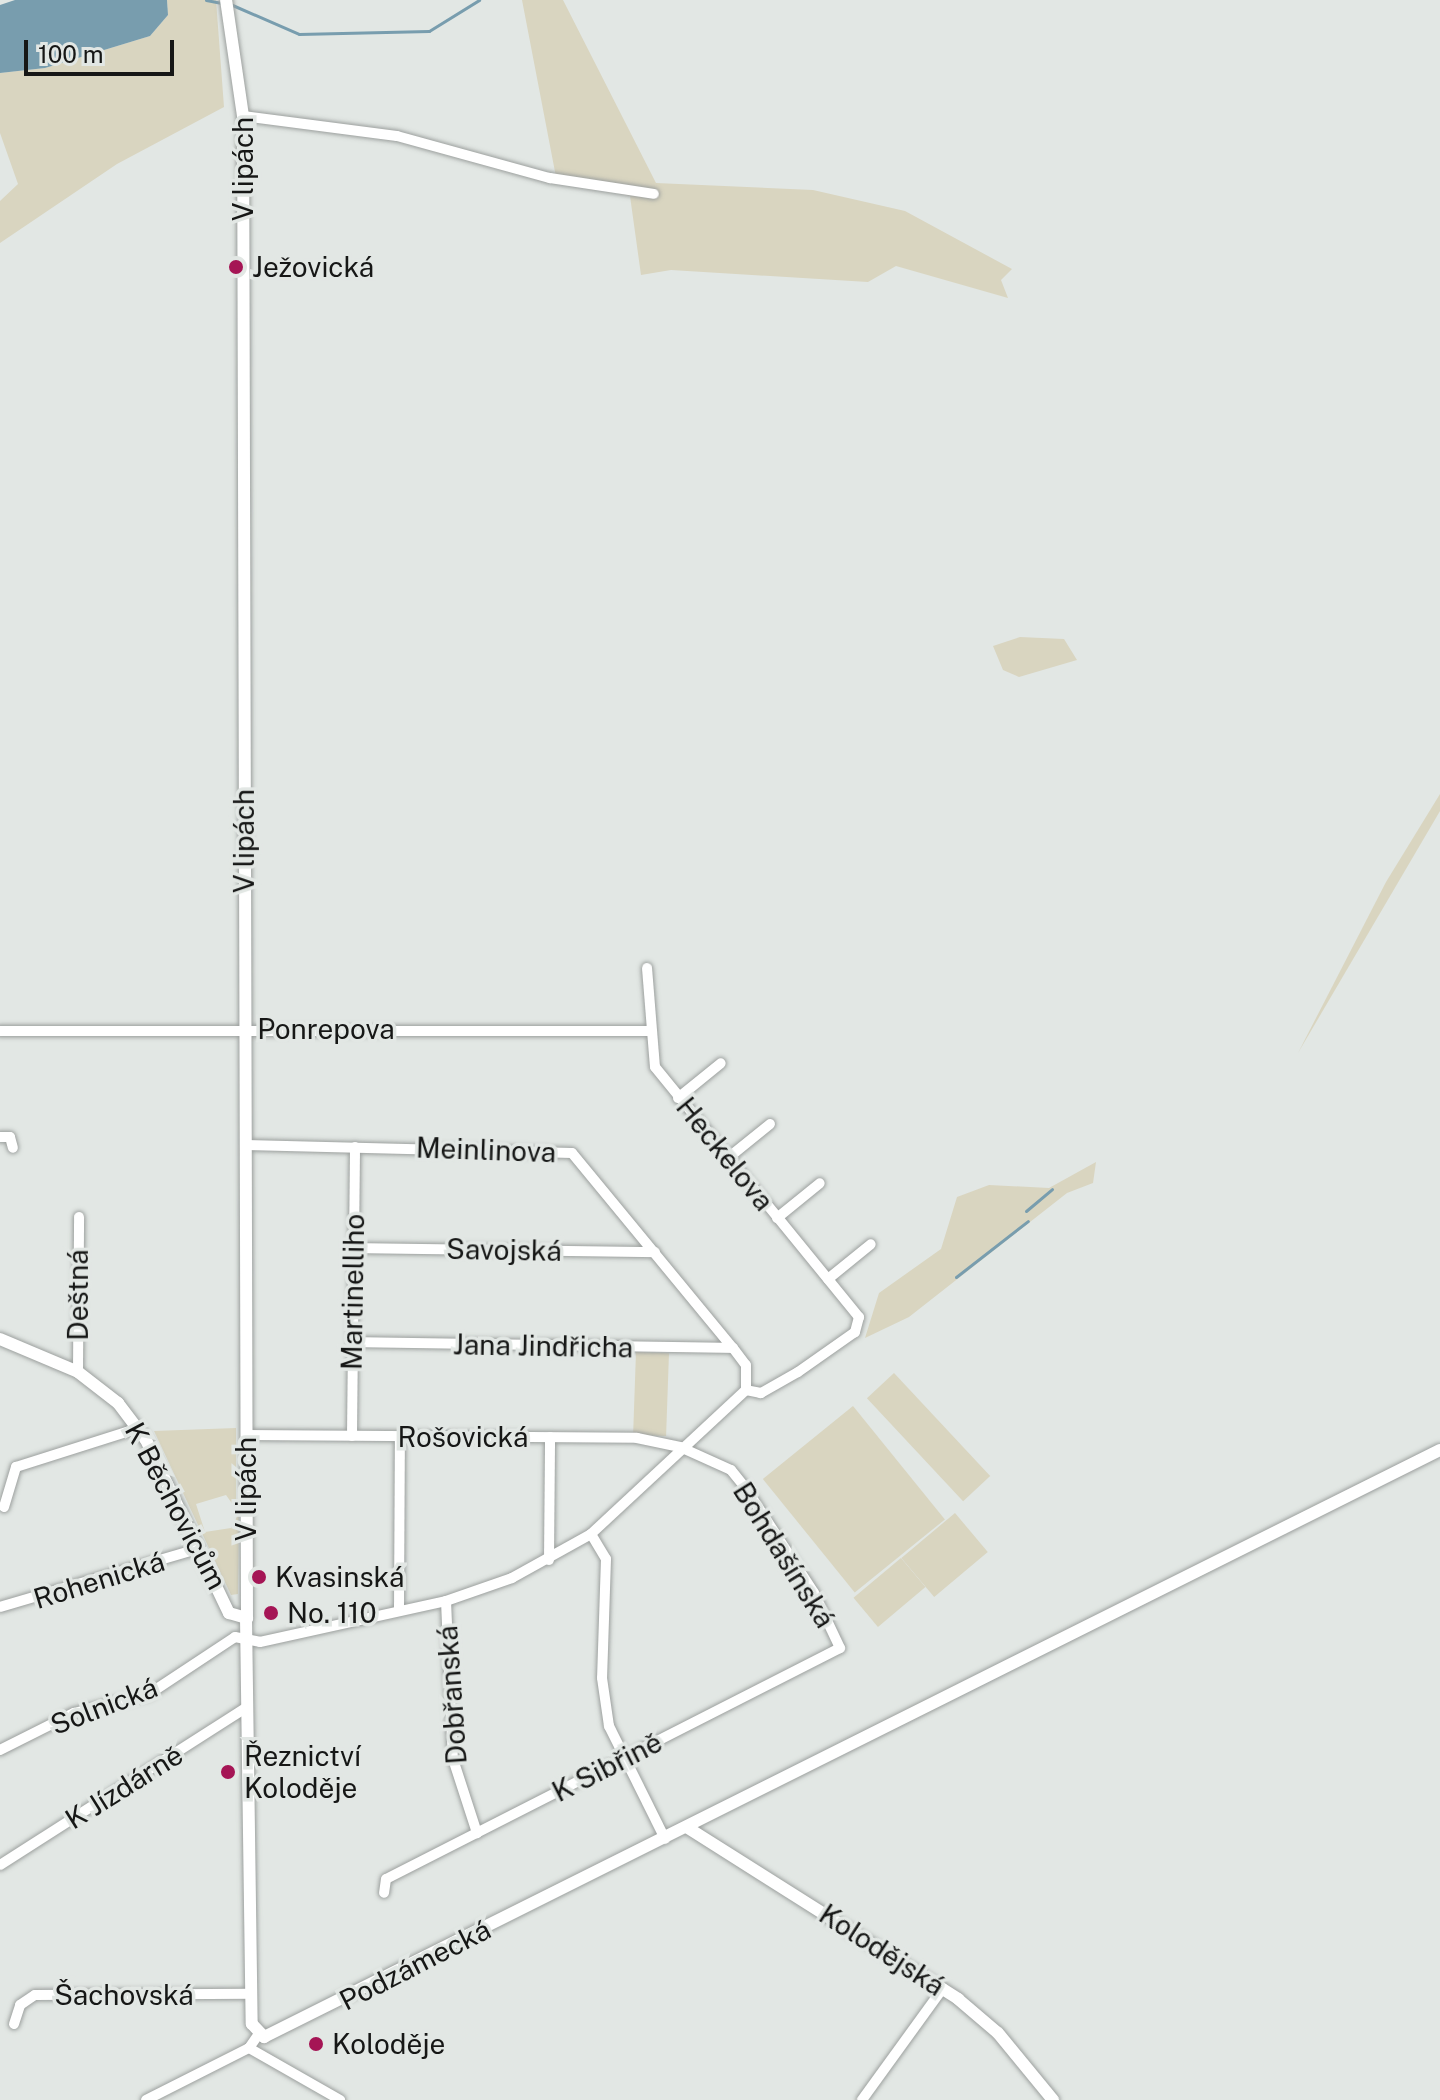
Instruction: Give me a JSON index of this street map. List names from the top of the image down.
{
  "streets": {
    "street": [
      "V lipách",
      "Ponrepova",
      "Meinlinova",
      "Heckelova",
      "Savojská",
      "Martinelliho",
      "Deštná",
      "Jana Jindřicha",
      "Rošovická",
      "K Běchovicům",
      "Bohdašínská",
      "Rohenická",
      "Dobřanská",
      "Solnická",
      "K Sibřině",
      "K Jízdárně",
      "Kolodějská",
      "Podzámecká",
      "Šachovská"
    ]
  },
  "crossings": [
    ["V lipách", "Ponrepova"],
    ["V lipách", "Meinlinova"],
    ["V lipách", "Rošovická"],
    ["V lipách", "K Běchovicům"],
    ["Ponrepova", "Heckelova"],
    ["Meinlinova", "Heckelova"],
    ["Meinlinova", "Savojská"],
    ["Meinlinova", "Martinelliho"],
    ["Meinlinova", "Jana Jindřicha"],
    ["Savojská", "Martinelliho"],
    ["Martinelliho", "Jana Jindřicha"],
    ["Martinelliho", "Rošovická"],
    ["Deštná", "K Běchovicům"],
    ["Rošovická", "Bohdašínská"],
    ["K Běchovicům", "Rohenická"],
    ["Bohdašínská", "K Sibřině"],
    ["Dobřanská", "K Sibřině"],
    ["Kolodějská", "Podzámecká"]
  ],
  "places": [
    "Ježovická",
    "Kvasinská",
    "No. 110",
    "Řeznictví Koloděje",
    "Koloděje"
  ],
  "scale_bar": "100 m"
}
